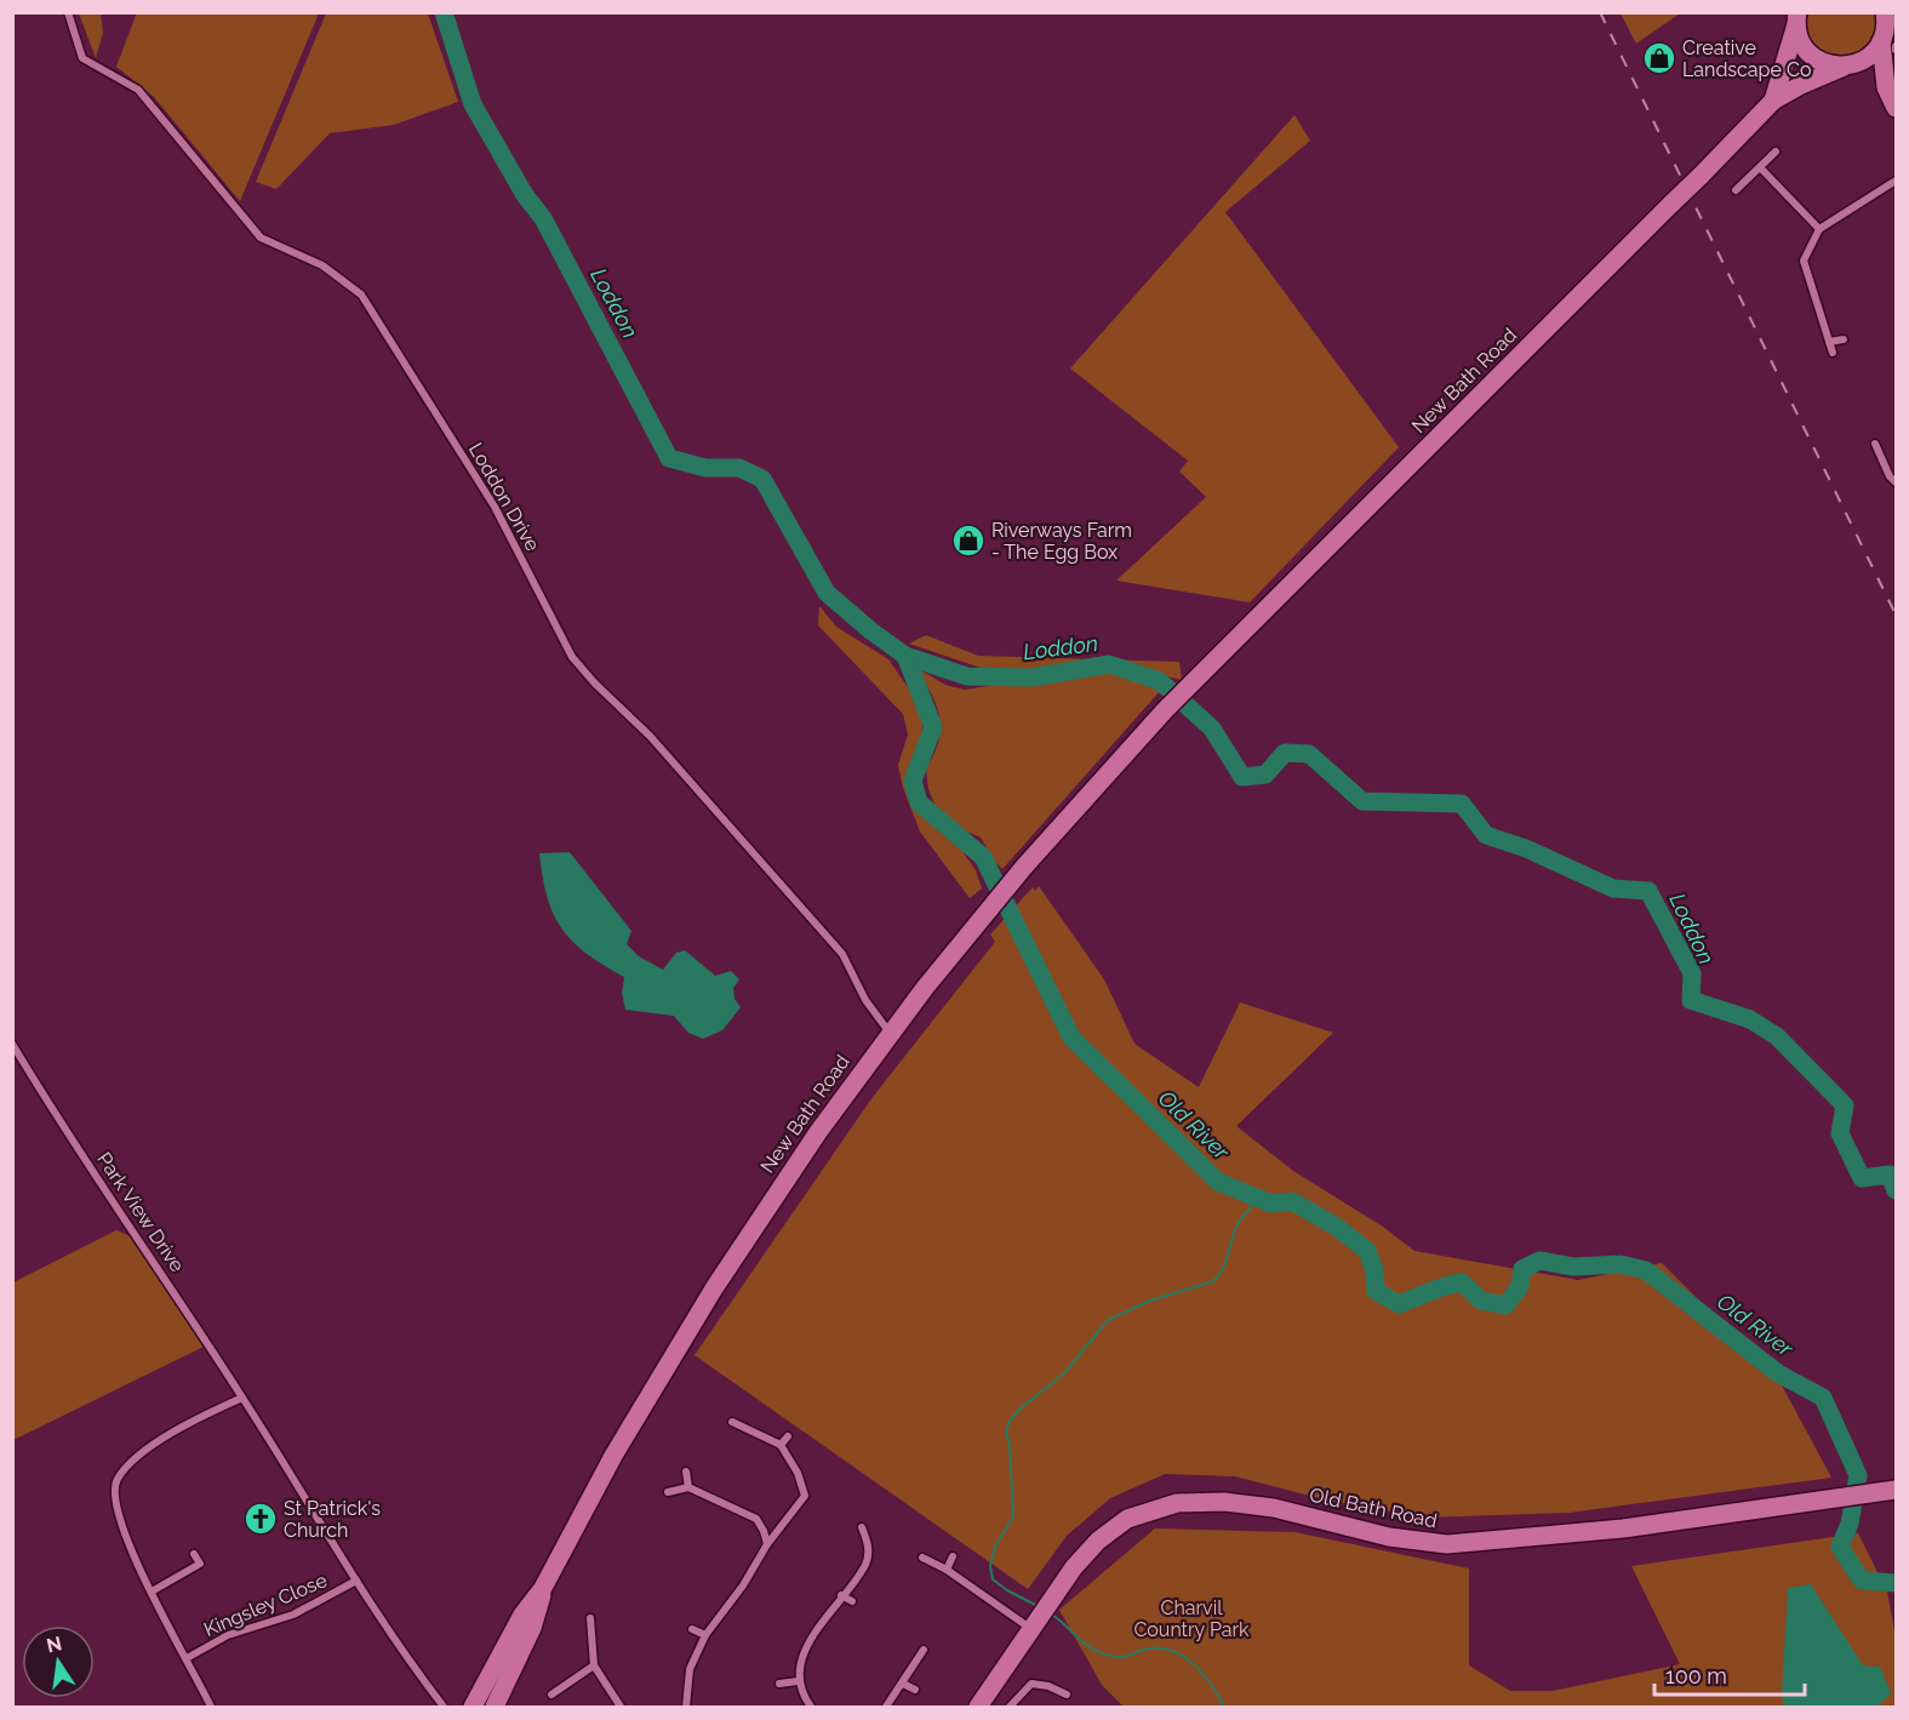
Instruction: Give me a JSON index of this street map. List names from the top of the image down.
{
  "streets": {
    "main road": ["New Bath Road", "Old Bath Road"],
    "street": ["Loddon Drive", "Park View Drive", "Kingsley Close"]
  },
  "crossings": [
    ["New Bath Road", "Loddon Drive"],
    ["Park View Drive", "Kingsley Close"]
  ],
  "water": ["Loddon", "Old River"],
  "parks": ["Charvil Country Park"],
  "places": {
    "shop": ["Creative Landscape Co", "Riverways Farm - The Egg Box"],
    "church": ["St Patrick's Church"]
  },
  "scale_bar": "100 m",
  "north": "top"
}
